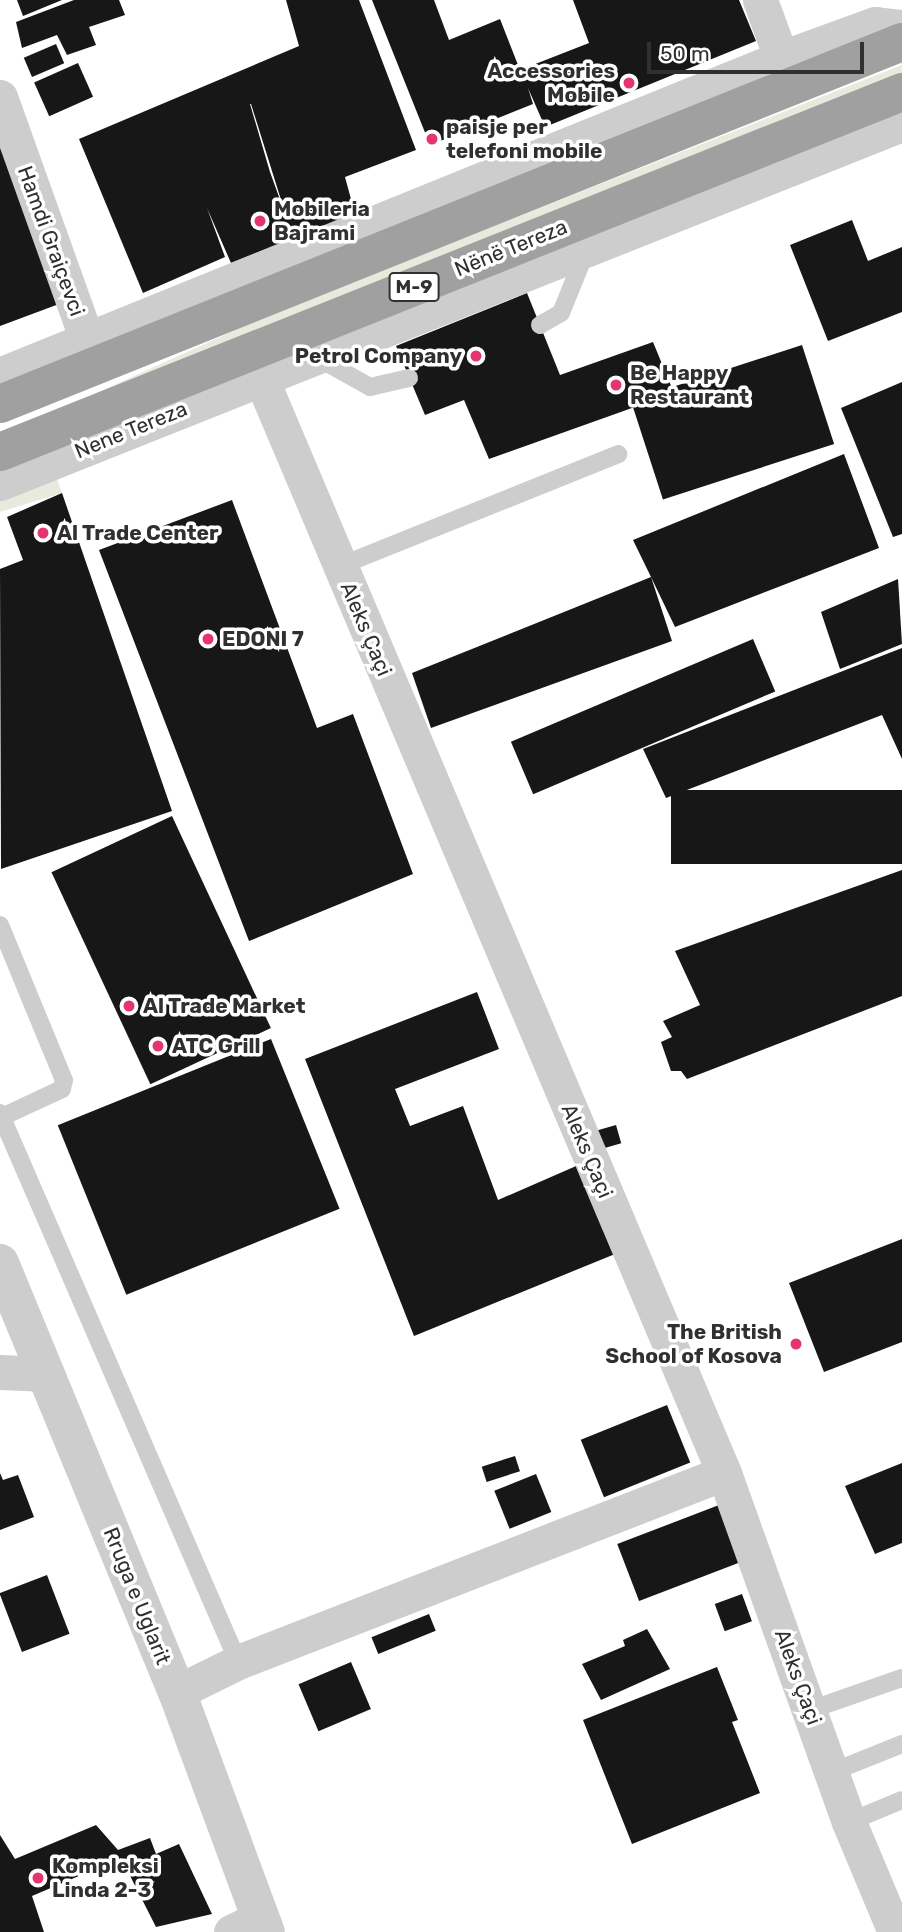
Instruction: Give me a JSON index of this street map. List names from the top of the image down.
{
  "streets": {
    "highway": ["Nënë Tereza", "M-9"],
    "street": [
      "Hamdi Graiçevci",
      "Nene Tereza",
      "Aleks Çaçi",
      "Rruga e Uglarit"
    ]
  },
  "crossings": [
    ["Hamdi Graiçevci", "Nënë Tereza"],
    ["Nënë Tereza", "M-9"],
    ["Nënë Tereza", "Nene Tereza"],
    ["Nënë Tereza", "Aleks Çaçi"],
    ["Nene Tereza", "Aleks Çaçi"]
  ],
  "places": [
    "Accessories Mobile",
    "paisje per telefoni mobile",
    "Mobileria Bajrami",
    "Petrol Company",
    "Be Happy Restaurant",
    "Al Trade Center",
    "EDONI 7",
    "Al Trade Market",
    "ATC Grill",
    "The British School of Kosova",
    "Kompleksi Linda 2-3"
  ],
  "scale_bar": "50 m"
}
